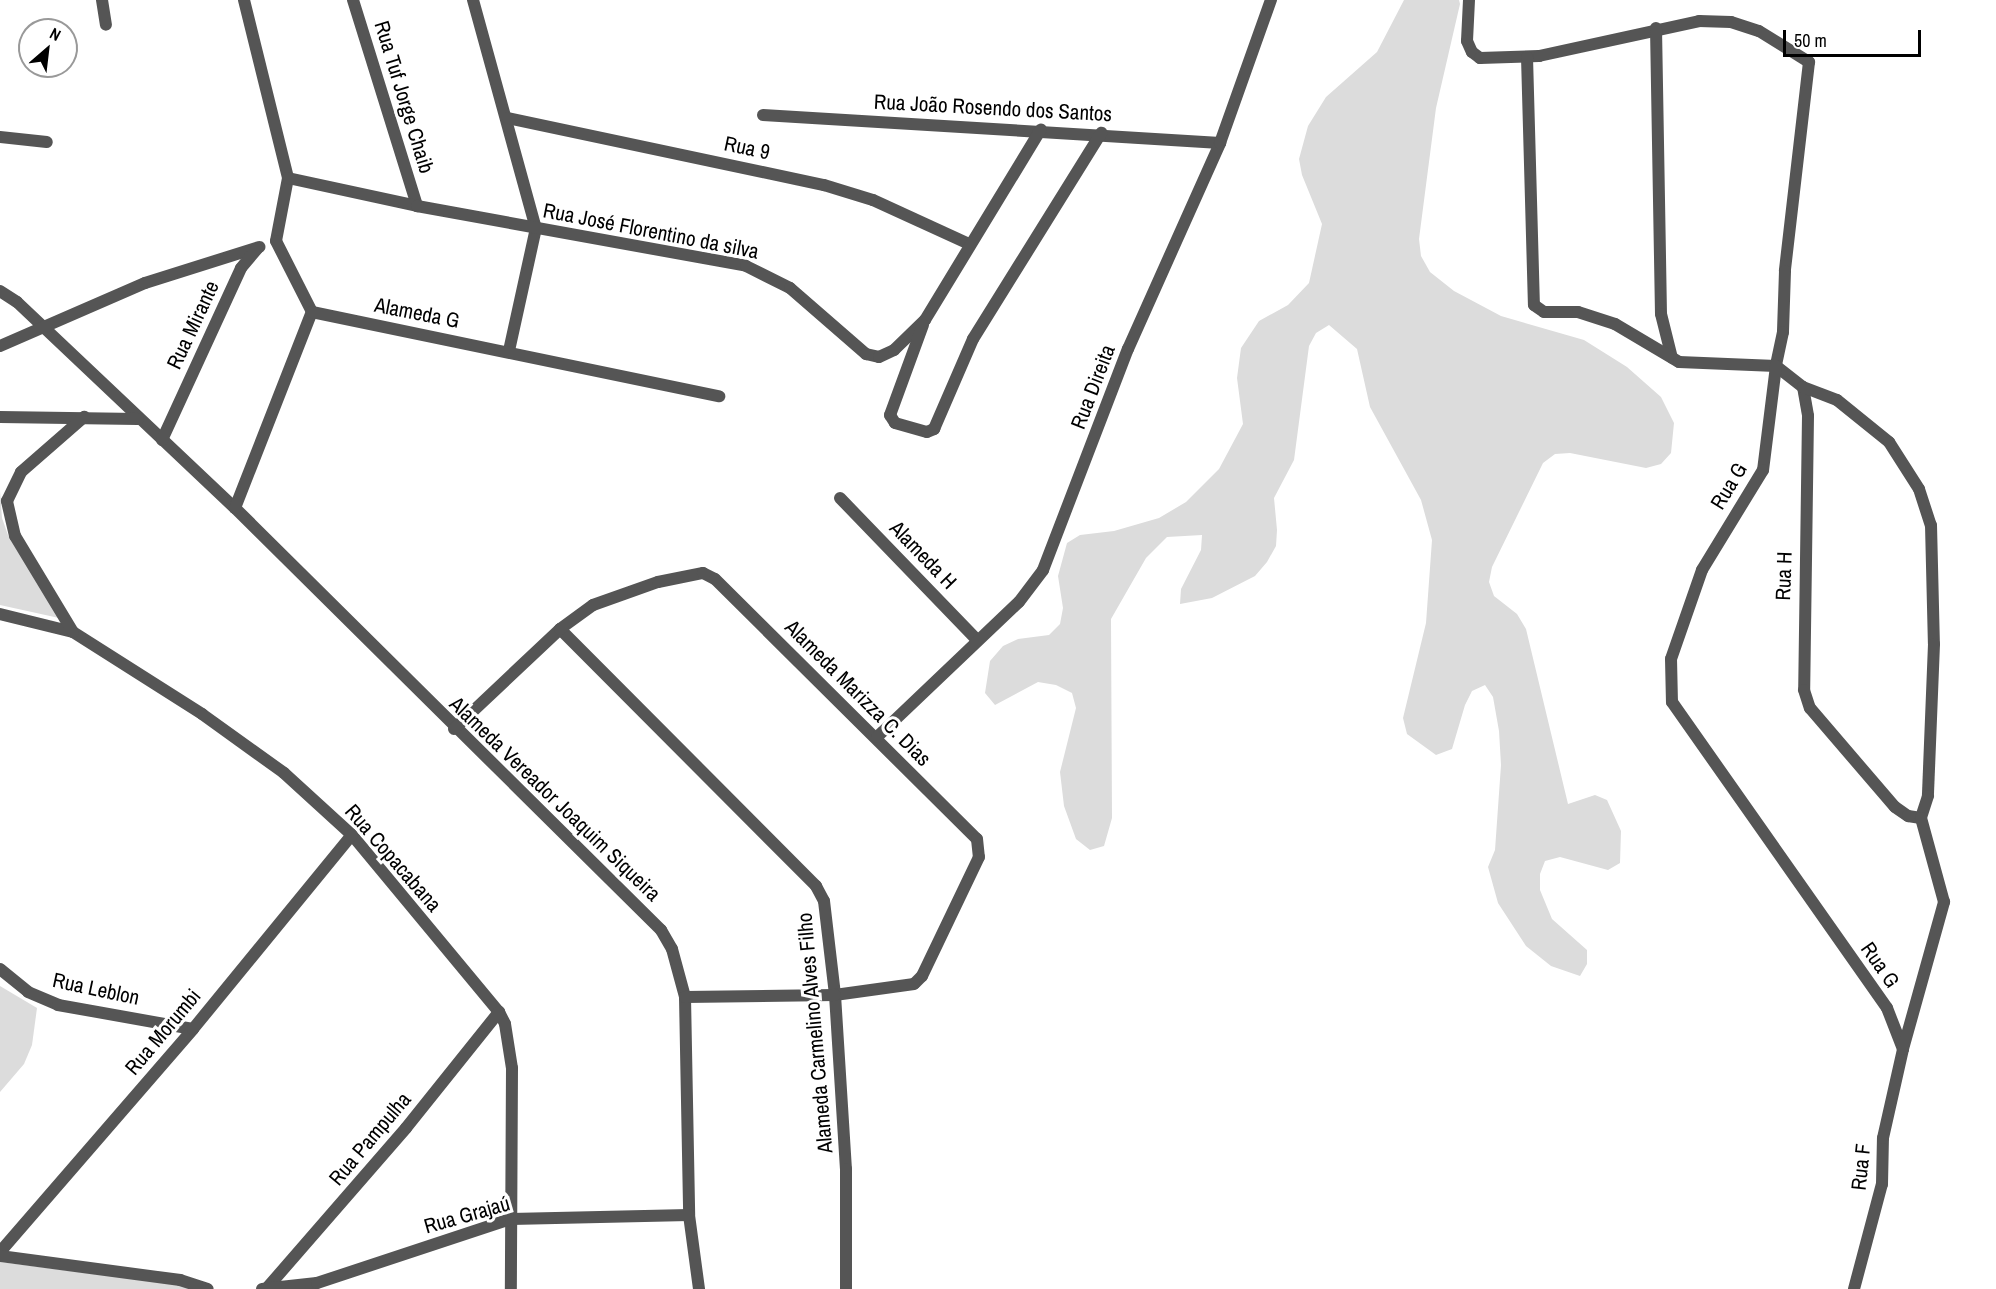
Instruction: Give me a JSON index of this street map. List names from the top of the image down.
{
  "streets": {
    "street": [
      "Rua Tuf Jorge Chaib",
      "Rua João Rosendo dos Santos",
      "Rua 9",
      "Rua José Florentino da silva",
      "Alameda G",
      "Rua Mirante",
      "Rua Direita",
      "Rua G",
      "Alameda H",
      "Rua H",
      "Alameda Marizza C. Dias",
      "Alameda Vereador Joaquim Siqueira",
      "Rua Copacabana",
      "Rua Leblon",
      "Rua Morumbi",
      "Alameda Carmelino Alves Filho",
      "Rua Pampulha",
      "Rua F",
      "Rua Grajaú"
    ]
  },
  "crossings": [
    ["Rua Tuf Jorge Chaib", "Rua José Florentino da silva"],
    ["Rua João Rosendo dos Santos", "Rua José Florentino da silva"],
    ["Rua João Rosendo dos Santos", "Rua Direita"],
    ["Rua 9", "Rua José Florentino da silva"],
    ["Rua Mirante", "Alameda Vereador Joaquim Siqueira"],
    ["Rua Direita", "Alameda H"],
    ["Rua Direita", "Alameda Marizza C. Dias"],
    ["Rua G", "Rua F"],
    ["Alameda Marizza C. Dias", "Alameda Carmelino Alves Filho"],
    ["Alameda Vereador Joaquim Siqueira", "Rua Grajaú"],
    ["Rua Copacabana", "Rua Morumbi"],
    ["Rua Copacabana", "Rua Pampulha"],
    ["Rua Copacabana", "Rua Grajaú"],
    ["Rua Leblon", "Rua Morumbi"],
    ["Rua Pampulha", "Rua Grajaú"]
  ],
  "scale_bar": "50 m",
  "north": "top right"
}
